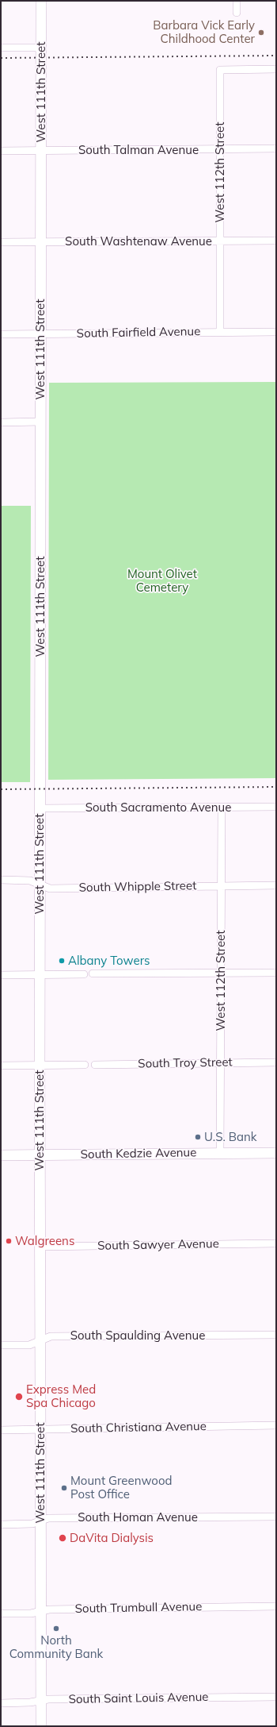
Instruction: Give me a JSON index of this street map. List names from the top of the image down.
{
  "streets": {
    "main road": ["West 111th Street", "South Kedzie Avenue"],
    "street": [
      "South Talman Avenue",
      "West 112th Street",
      "South Washtenaw Avenue",
      "South Fairfield Avenue",
      "South Sacramento Avenue",
      "South Whipple Street",
      "South Troy Street",
      "South Sawyer Avenue",
      "South Spaulding Avenue",
      "South Christiana Avenue",
      "South Homan Avenue",
      "South Trumbull Avenue",
      "South Saint Louis Avenue"
    ]
  },
  "crossings": [
    ["West 111th Street", "South Talman Avenue"],
    ["West 111th Street", "South Washtenaw Avenue"],
    ["West 111th Street", "South Fairfield Avenue"],
    ["West 111th Street", "South Sacramento Avenue"],
    ["West 111th Street", "South Whipple Street"],
    ["West 111th Street", "South Kedzie Avenue"],
    ["West 111th Street", "South Sawyer Avenue"],
    ["West 111th Street", "South Spaulding Avenue"],
    ["West 111th Street", "South Christiana Avenue"],
    ["West 111th Street", "South Homan Avenue"],
    ["West 111th Street", "South Trumbull Avenue"],
    ["West 111th Street", "South Saint Louis Avenue"],
    ["South Talman Avenue", "West 112th Street"],
    ["West 112th Street", "South Washtenaw Avenue"],
    ["West 112th Street", "South Fairfield Avenue"],
    ["West 112th Street", "South Sacramento Avenue"],
    ["West 112th Street", "South Whipple Street"],
    ["West 112th Street", "South Troy Street"],
    ["West 112th Street", "South Kedzie Avenue"]
  ],
  "parks": ["Mount Olivet Cemetery"],
  "places": [
    "Barbara Vick Early Childhood Center",
    "Albany Towers",
    "U.S. Bank",
    "Walgreens",
    "Express Med Spa Chicago",
    "Mount Greenwood Post Office",
    "DaVita Dialysis",
    "North Community Bank"
  ]
}
